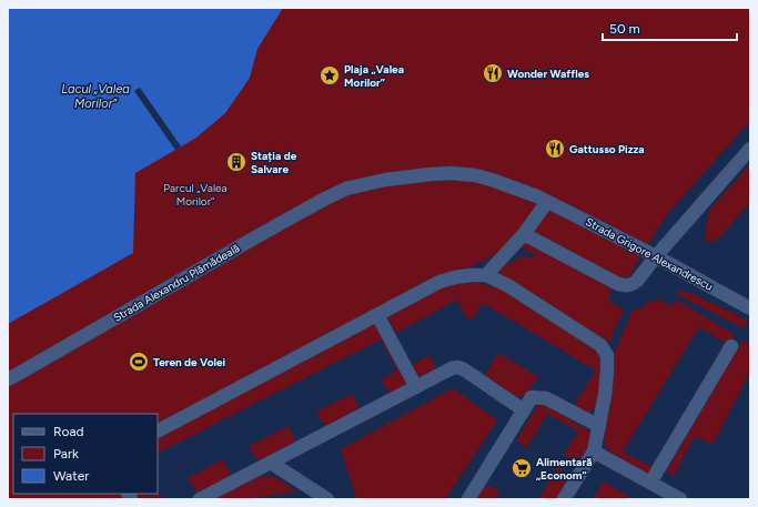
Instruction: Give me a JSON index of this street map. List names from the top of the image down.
{
  "streets": {
    "street": ["Strada Grigore Alexandrescu", "Strada Alexandru Plămădeală"]
  },
  "crossings": [
    ["Strada Grigore Alexandrescu", "Strada Alexandru Plămădeală"]
  ],
  "water": ["Lacul „Valea Morilor”"],
  "parks": ["Parcul „Valea Morilor”"],
  "places": {
    "restaurant": ["Wonder Waffles", "Gattusso Pizza"],
    "place": ["Plaja „Valea Morilor”"],
    "building": ["Stația de Salvare"],
    "sports": ["Teren de Volei"],
    "supermarket": ["Alimentară „Econom”"]
  },
  "legend": ["Road", "Park", "Water"],
  "scale_bar": "50 m"
}
